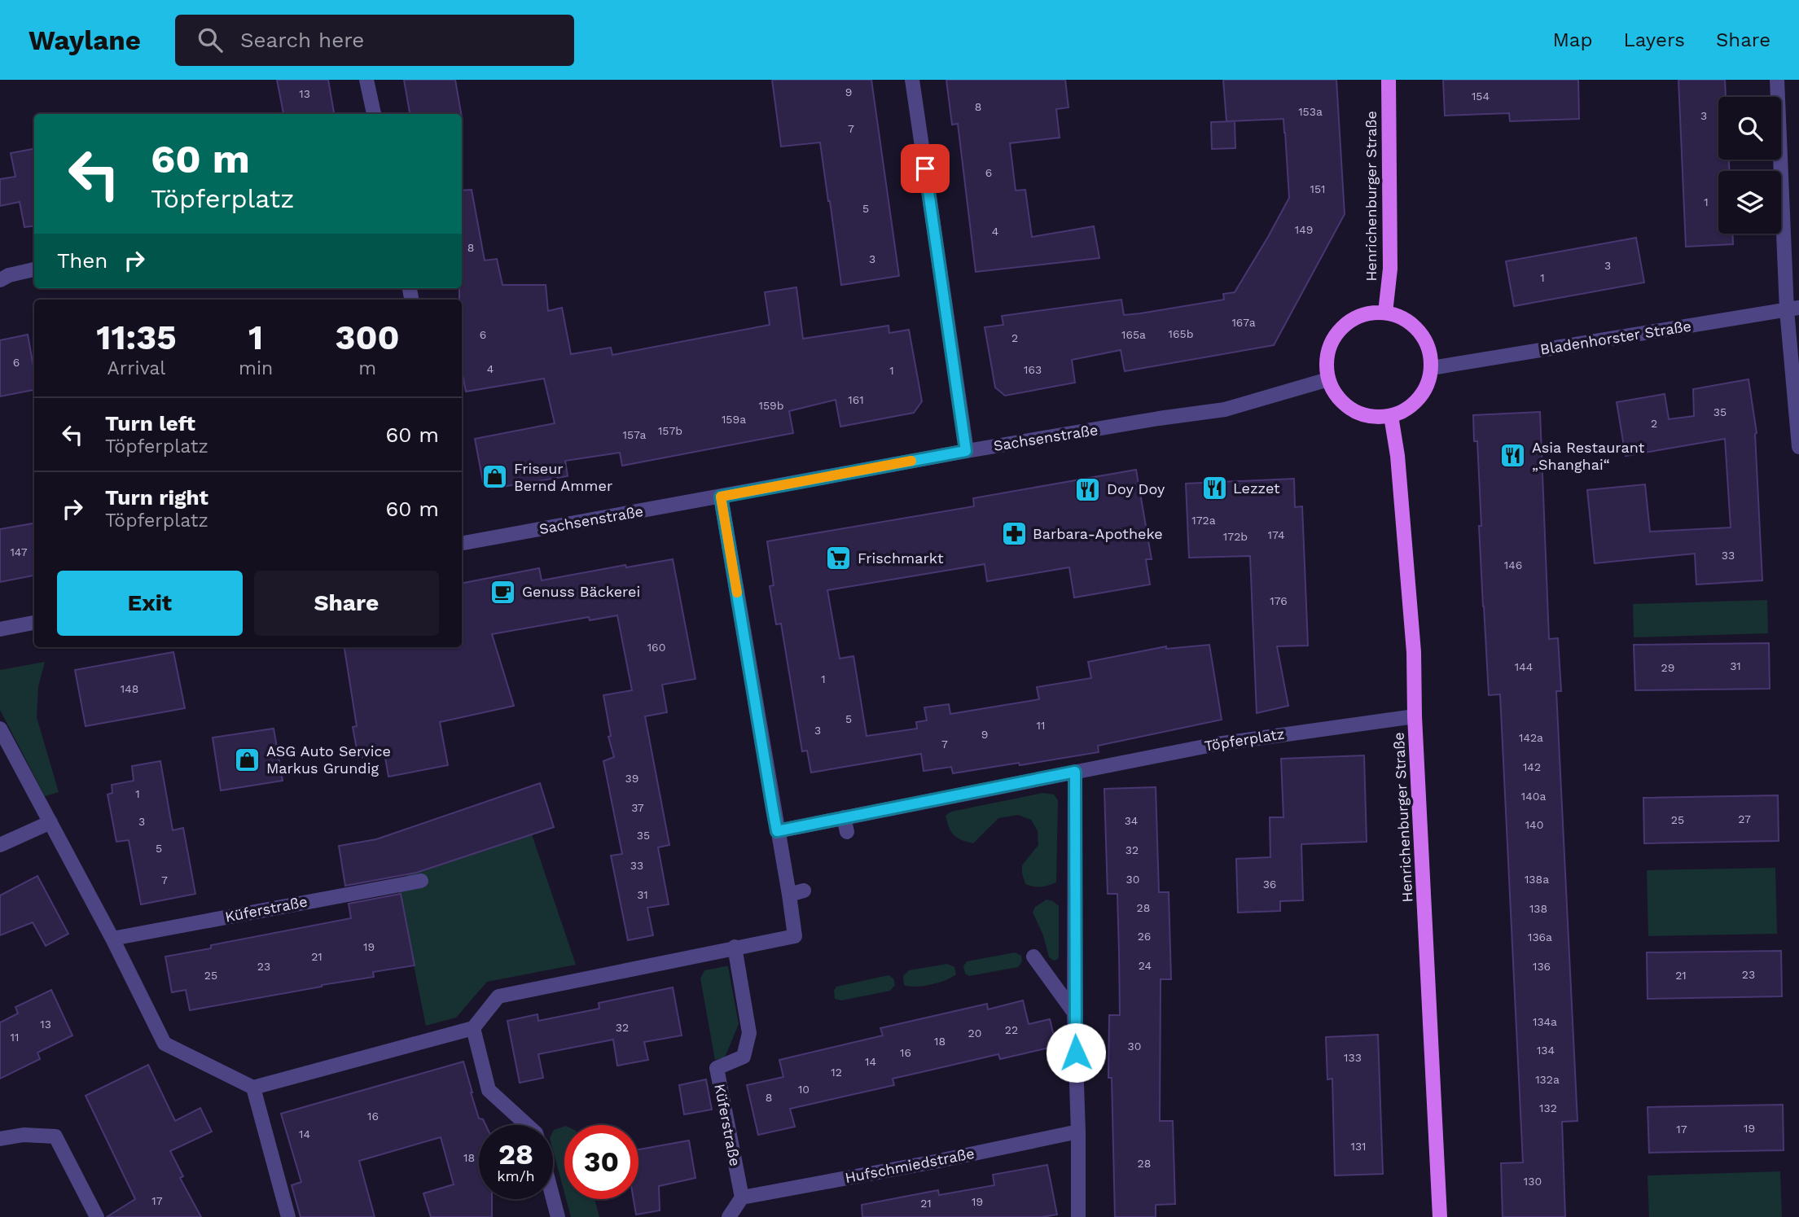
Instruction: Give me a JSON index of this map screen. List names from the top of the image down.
{
  "streets": {
    "main road": ["Henrichenburger Straße"],
    "street": [
      "Bladenhorster Straße",
      "Sachsenstraße",
      "Töpferplatz",
      "Küferstraße",
      "Hufschmiedstraße"
    ]
  },
  "crossings": [
    ["Henrichenburger Straße", "Bladenhorster Straße"],
    ["Henrichenburger Straße", "Sachsenstraße"],
    ["Henrichenburger Straße", "Töpferplatz"],
    ["Bladenhorster Straße", "Sachsenstraße"],
    ["Küferstraße", "Hufschmiedstraße"]
  ],
  "places": {
    "restaurant": ["Asia Restaurant „Shanghai“", "Lezzet", "Doy Doy"],
    "shop": ["Friseur Bernd Ammer", "ASG Auto Service Markus Grundig"],
    "pharmacy": ["Barbara-Apotheke"],
    "supermarket": ["Frischmarkt"],
    "cafe": ["Genuss Bäckerei"]
  },
  "house_numbers": [
    "9",
    "13",
    "154",
    "8",
    "153a",
    "3",
    "7",
    "6",
    "151",
    "1",
    "5",
    "149",
    "4",
    "8",
    "3",
    "3",
    "1",
    "167a",
    "165b",
    "6",
    "165a",
    "2",
    "6",
    "4",
    "163",
    "1",
    "161",
    "159b",
    "35",
    "159a",
    "2",
    "157b",
    "157a",
    "172a",
    "174",
    "172b",
    "147",
    "33",
    "146",
    "176",
    "160",
    "31",
    "144",
    "29",
    "1",
    "148",
    "5",
    "11",
    "3",
    "9",
    "142a",
    "7",
    "142",
    "39",
    "1",
    "140a",
    "37",
    "27",
    "25",
    "34",
    "3",
    "140",
    "35",
    "5",
    "32",
    "33",
    "30",
    "138a",
    "7",
    "36",
    "31",
    "28",
    "138",
    "26",
    "136a",
    "19",
    "21",
    "24",
    "23",
    "136",
    "23",
    "25",
    "21",
    "134a",
    "13",
    "32",
    "22",
    "20",
    "11",
    "18",
    "30",
    "134",
    "16",
    "133",
    "14",
    "12",
    "132a",
    "10",
    "8",
    "132",
    "16",
    "19",
    "17",
    "14",
    "131",
    "18",
    "28",
    "130",
    "17",
    "19",
    "21"
  ],
  "page": {
    "header": "Waylane",
    "search": "Search here",
    "nav": ["Map", "Layers", "Share"],
    "turn": ["60 m", "Töpferplatz"],
    "then": "Then",
    "eta": [
      "11:35",
      "Arrival",
      "1",
      "min",
      "300",
      "m"
    ],
    "list": [
      {
        "name": "Turn left",
        "note": "Töpferplatz",
        "value": "60 m"
      },
      {
        "name": "Turn right",
        "note": "Töpferplatz",
        "value": "60 m"
      }
    ],
    "buttons": ["Exit", "Share"],
    "speed": "28 km/h",
    "limit": "30"
  }
}
